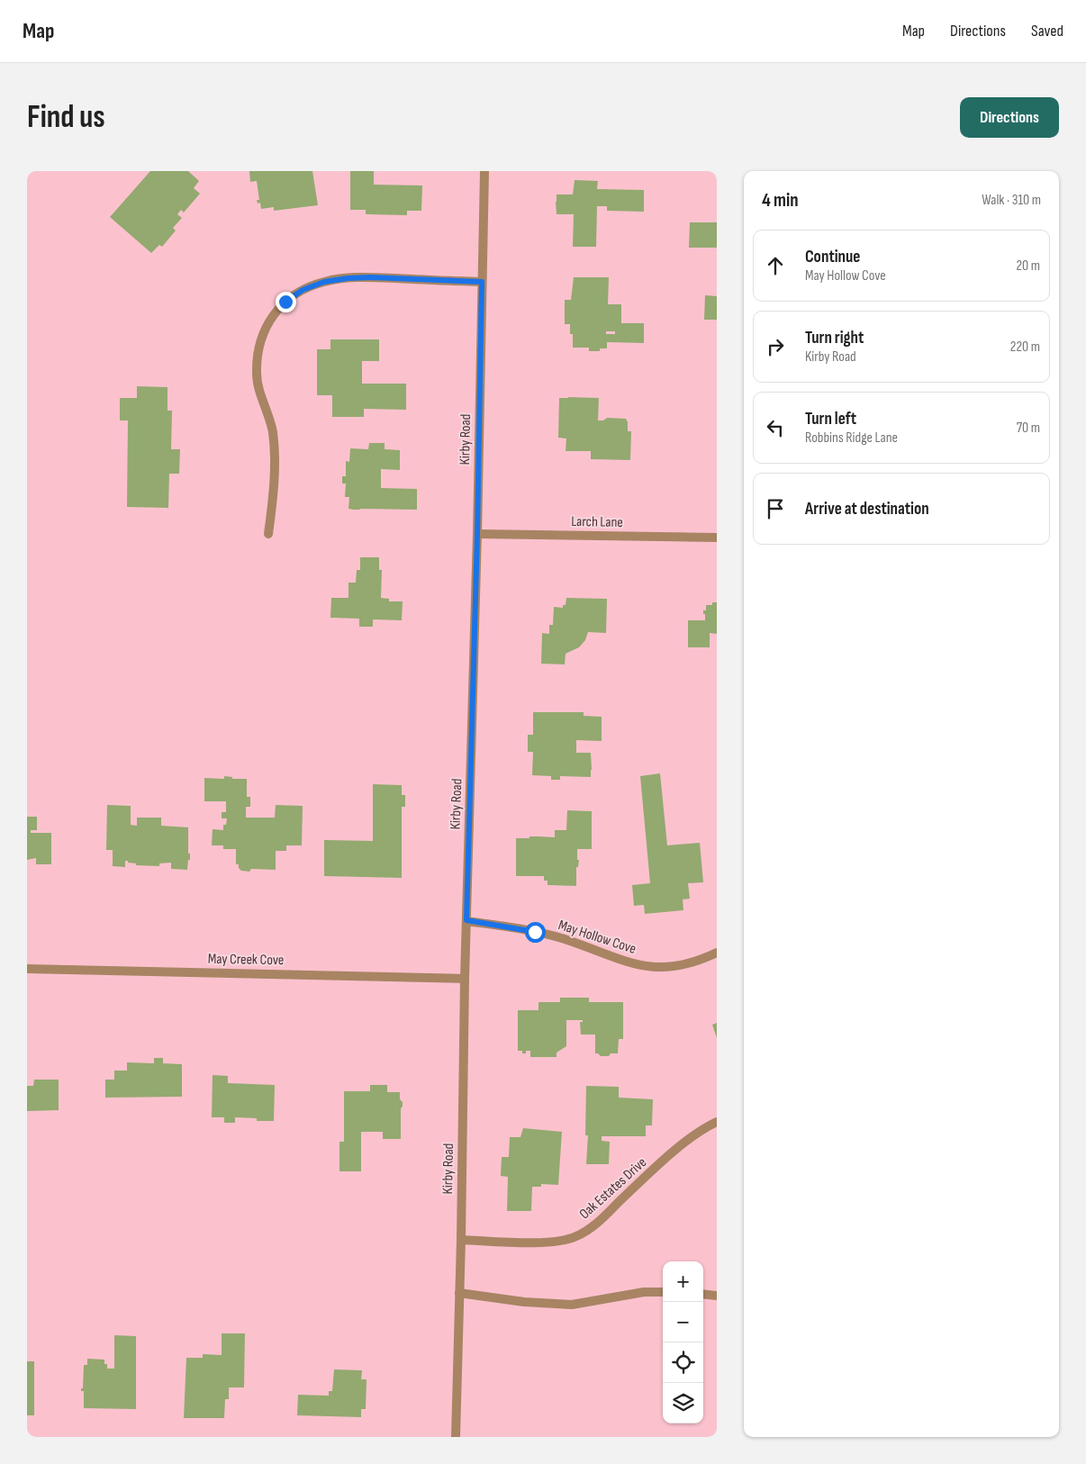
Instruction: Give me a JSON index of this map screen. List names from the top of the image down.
{
  "streets": {
    "street": [
      "Kirby Road",
      "Larch Lane",
      "May Hollow Cove",
      "May Creek Cove",
      "Oak Estates Drive"
    ]
  },
  "crossings": [
    ["Kirby Road", "Larch Lane"],
    ["Kirby Road", "May Hollow Cove"],
    ["Kirby Road", "May Creek Cove"],
    ["Kirby Road", "Oak Estates Drive"]
  ],
  "page": {
    "header": "Map",
    "nav": ["Map", "Directions", "Saved"],
    "buttons": "Directions",
    "title": "Find us",
    "heading": ["4 min", "Walk · 310 m"],
    "list": [
      ["Continue", "May Hollow Cove", "20 m"],
      ["Turn right", "Kirby Road", "220 m"],
      ["Turn left", "Robbins Ridge Lane", "70 m"],
      "Arrive at destination"
    ],
    "map_buttons": ["+", "−"]
  }
}
